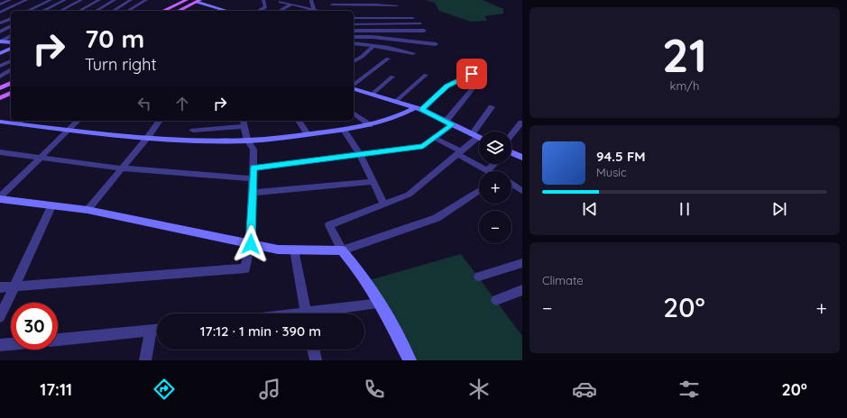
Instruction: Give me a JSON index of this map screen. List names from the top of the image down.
{
  "page": {
    "tile": [
      ["21", "km/h"],
      "Climate"
    ],
    "turn": ["70 m", "Turn right"],
    "map_buttons": ["+", "−"],
    "song": ["94.5 FM", "Music"],
    "heat": ["−", "20°", "+"],
    "limit": "30",
    "trip": "17:12 · 1 min · 390 m",
    "tabs": ["17:11", "20°"]
  }
}
